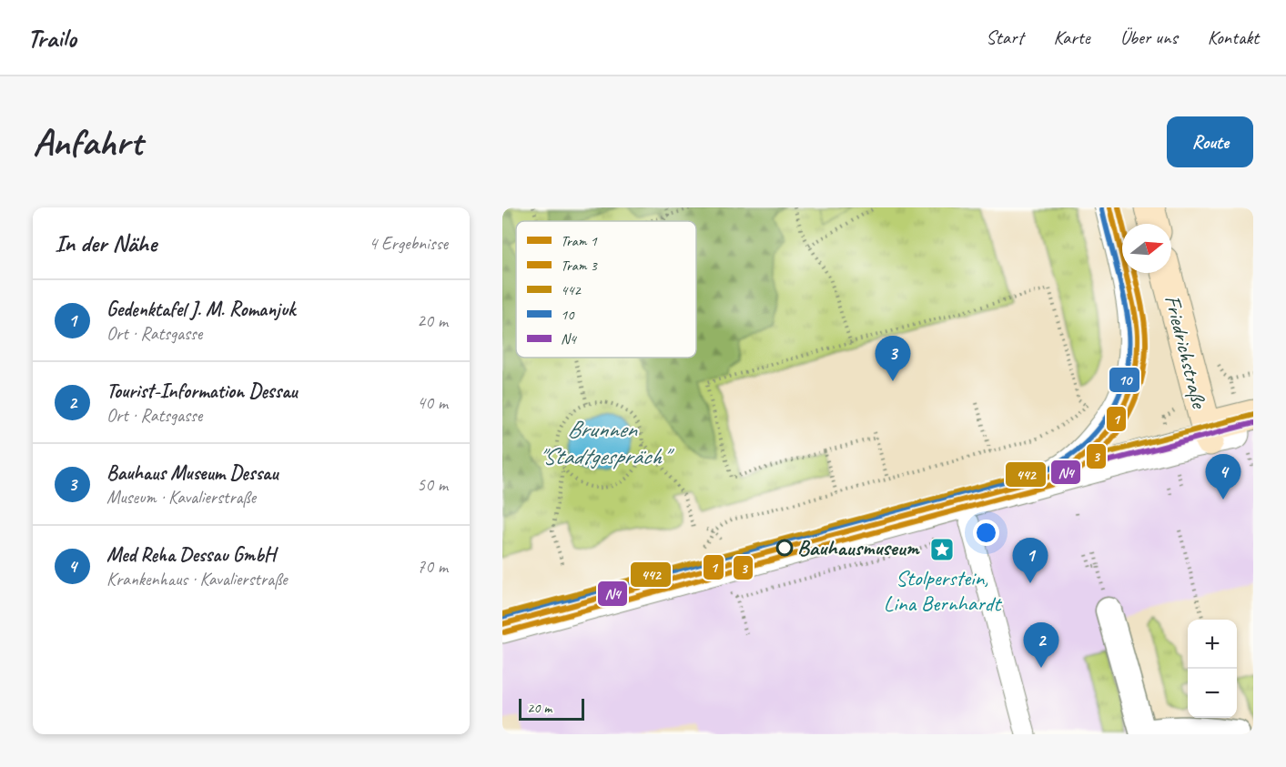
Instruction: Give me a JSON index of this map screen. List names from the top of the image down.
{
  "streets": {
    "main road": ["Friedrichstraße"]
  },
  "water": ["Brunnen \"Stadtgespräch\""],
  "places": {
    "other": ["Bauhausmuseum"],
    "place": ["Stolperstein, Lina Bernhardt"]
  },
  "lines": [
    "tram line 1",
    "tram line 3",
    "transit line 10",
    "transit line 442",
    "transit line N4"
  ],
  "legend": [
    "Tram 1",
    "Tram 3",
    "442",
    "10",
    "N4"
  ],
  "scale_bar": "20 m",
  "north": "right",
  "page": {
    "header": "Trailo",
    "nav": [
      "Start",
      "Karte",
      "Über uns",
      "Kontakt"
    ],
    "buttons": "Route",
    "title": "Anfahrt",
    "heading": ["In der Nähe", "4 Ergebnisse"],
    "list": [
      {
        "mark": "1",
        "name": "Gedenktafel J. M. Romanjuk",
        "note": "Ort · Ratsgasse",
        "value": "20 m"
      },
      {
        "mark": "2",
        "name": "Tourist-Information Dessau",
        "note": "Ort · Ratsgasse",
        "value": "40 m"
      },
      {
        "mark": "3",
        "name": "Bauhaus Museum Dessau",
        "note": "Museum · Kavalierstraße",
        "value": "50 m"
      },
      {
        "mark": "4",
        "name": "Med Reha Dessau GmbH",
        "note": "Krankenhaus · Kavalierstraße",
        "value": "70 m"
      }
    ],
    "pins": [
      "3",
      "4",
      "1",
      "2"
    ],
    "map_buttons": ["+", "−"],
    "scale": "20 m"
  }
}
